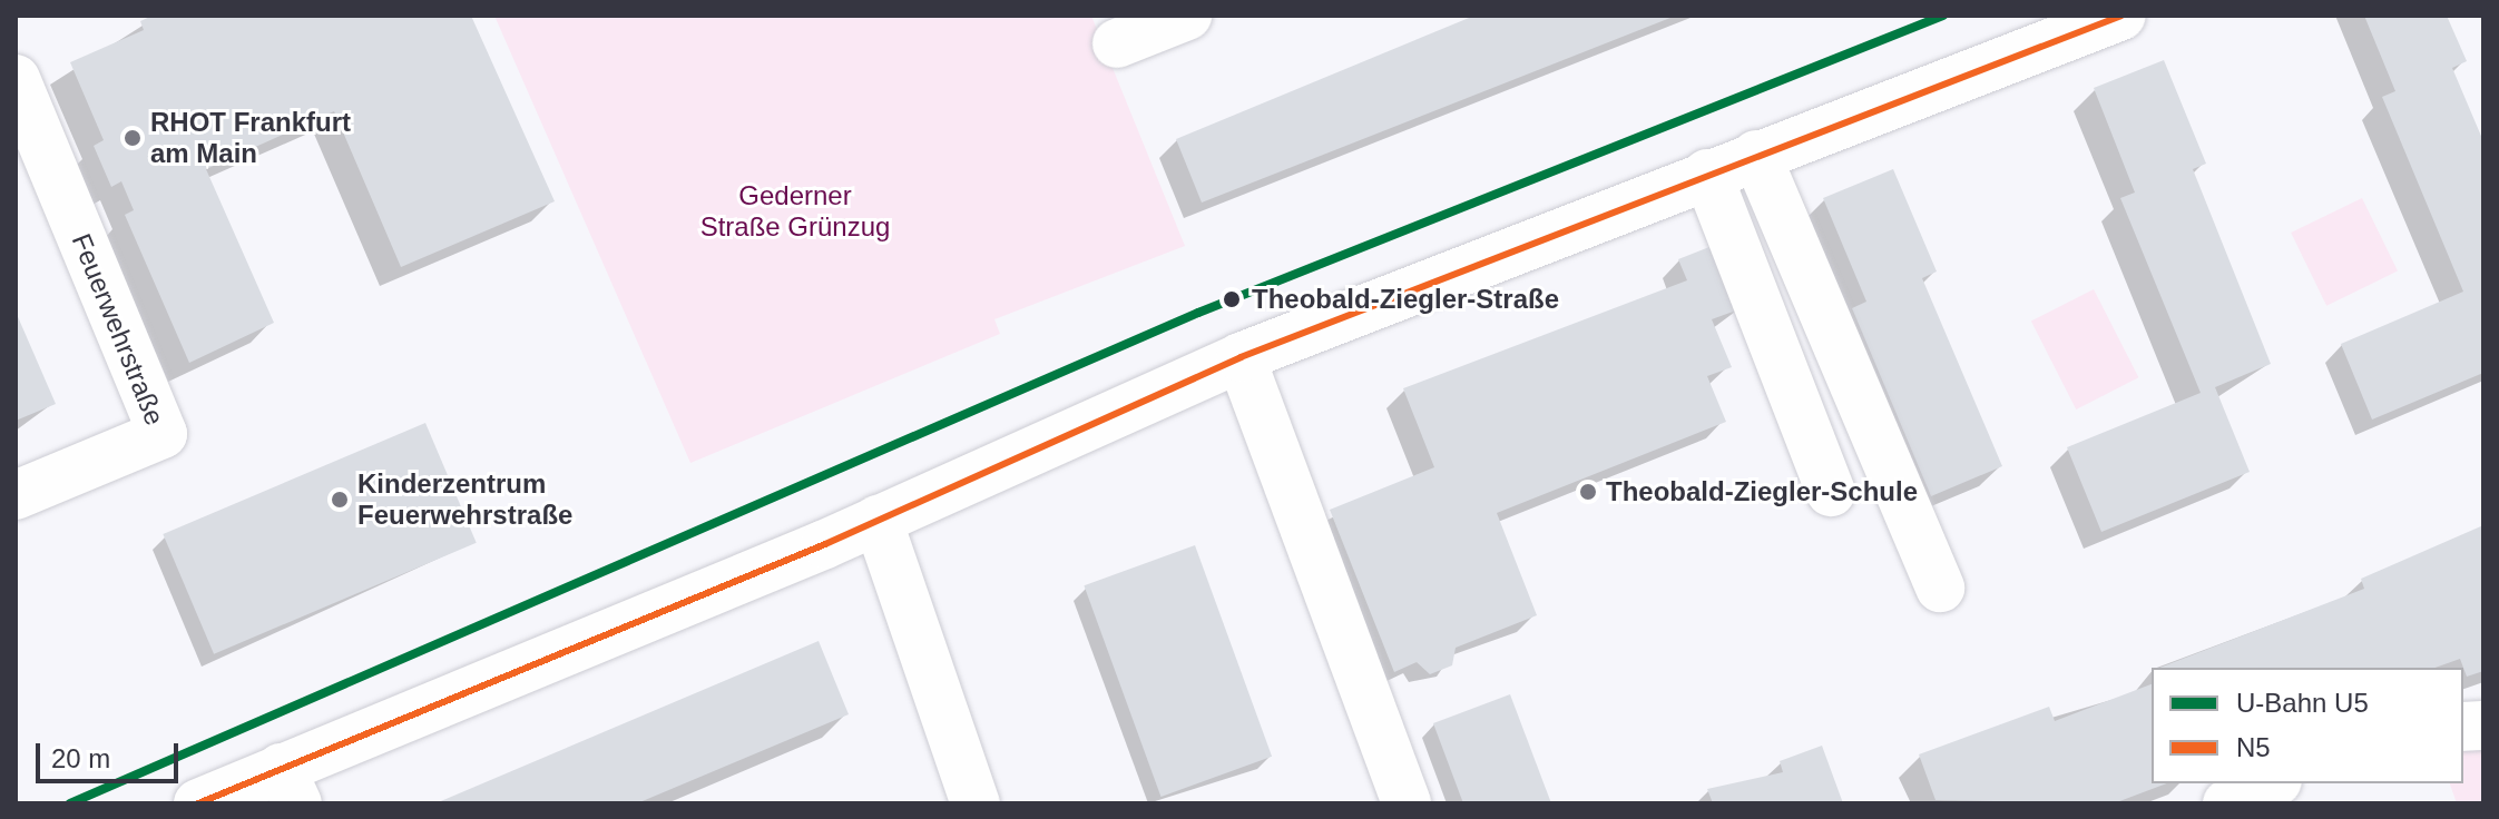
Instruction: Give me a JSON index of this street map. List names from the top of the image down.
{
  "streets": {
    "main road": ["Feuerwehrstraße"]
  },
  "parks": ["Gederner Straße Grünzug"],
  "places": [
    "RHOT Frankfurt am Main",
    "Theobald-Ziegler-Straße",
    "Theobald-Ziegler-Schule",
    "Kinderzentrum Feuerwehrstraße"
  ],
  "lines": ["metro line U5", "transit line N5"],
  "legend": ["U-Bahn U5", "N5"],
  "scale_bar": "20 m"
}
